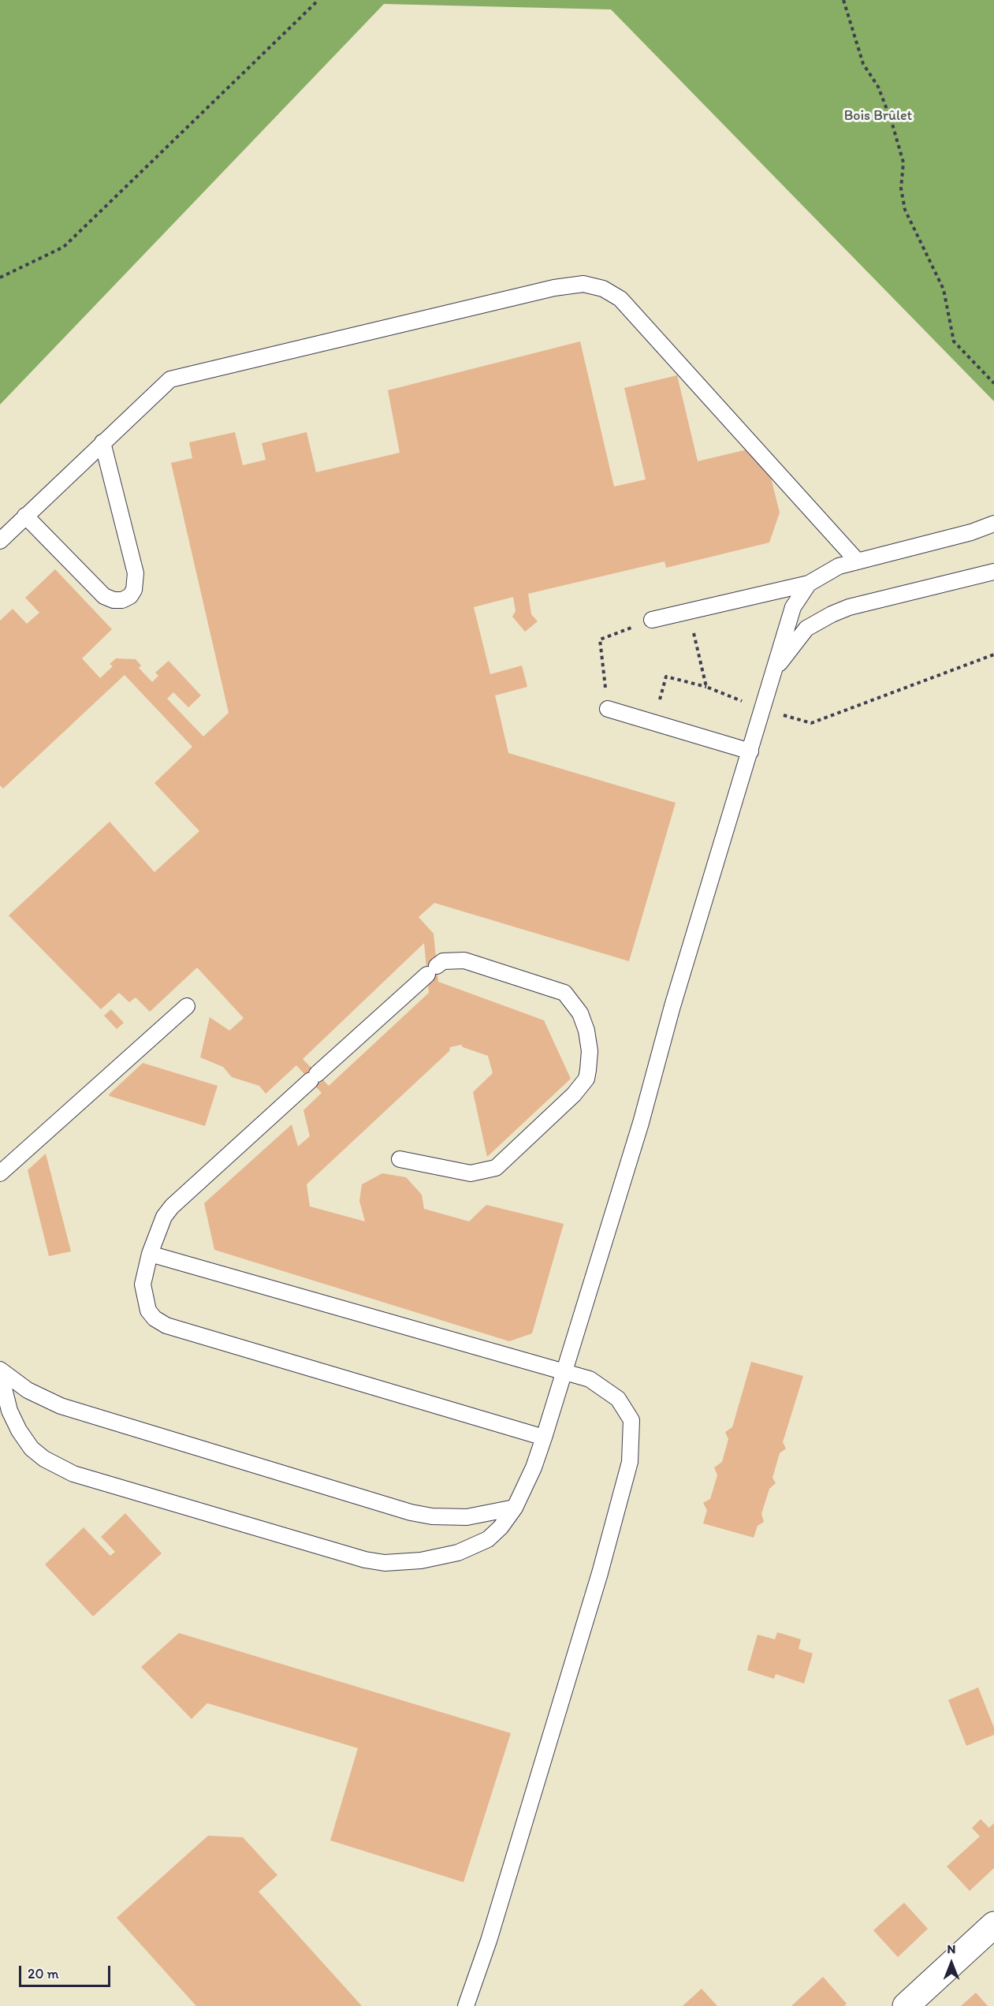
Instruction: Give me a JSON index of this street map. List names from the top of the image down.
{
  "parks": ["Bois Brûlet"],
  "scale_bar": "20 m",
  "north": "top"
}
